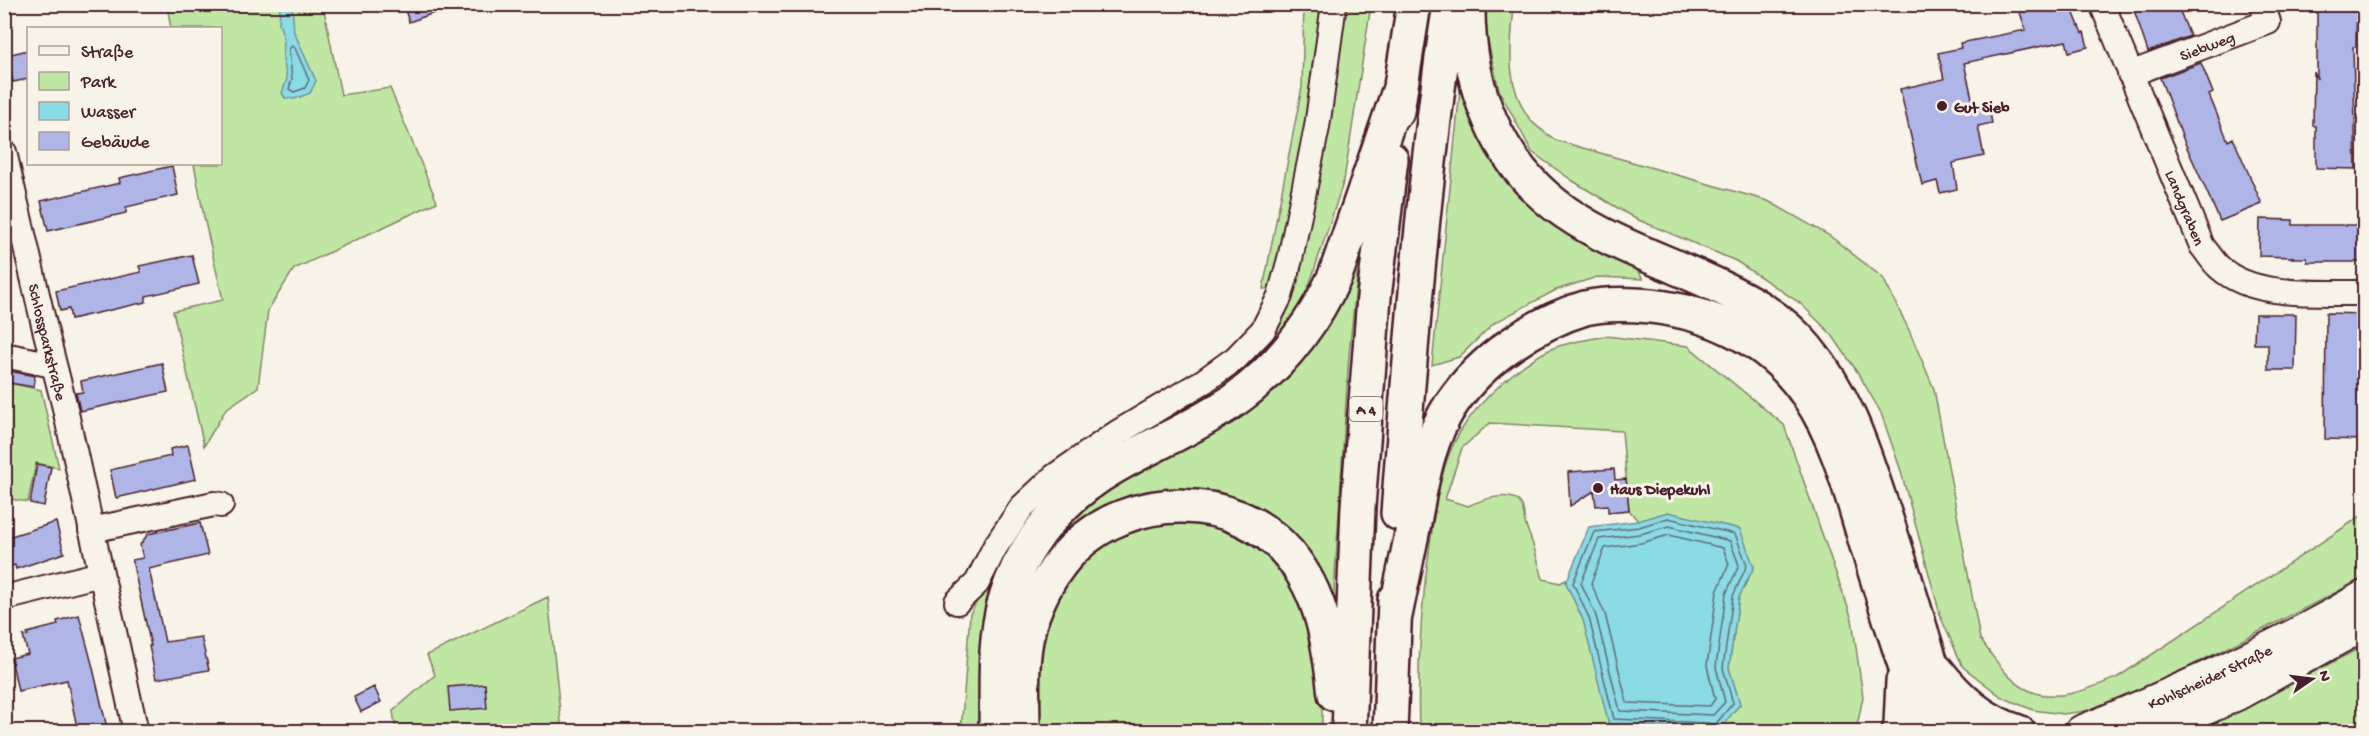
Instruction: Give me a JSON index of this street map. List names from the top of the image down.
{
  "streets": {
    "highway": ["A 4"],
    "main road": ["Kohlscheider Straße"],
    "street": ["Siebweg", "Landgraben", "Schlossparkstraße"]
  },
  "crossings": [
    ["Siebweg", "Landgraben"]
  ],
  "places": ["Gut Sieb", "Haus Diepekuhl"],
  "legend": [
    "Straße",
    "Park",
    "Wasser",
    "Gebäude"
  ],
  "north": "right"
}
